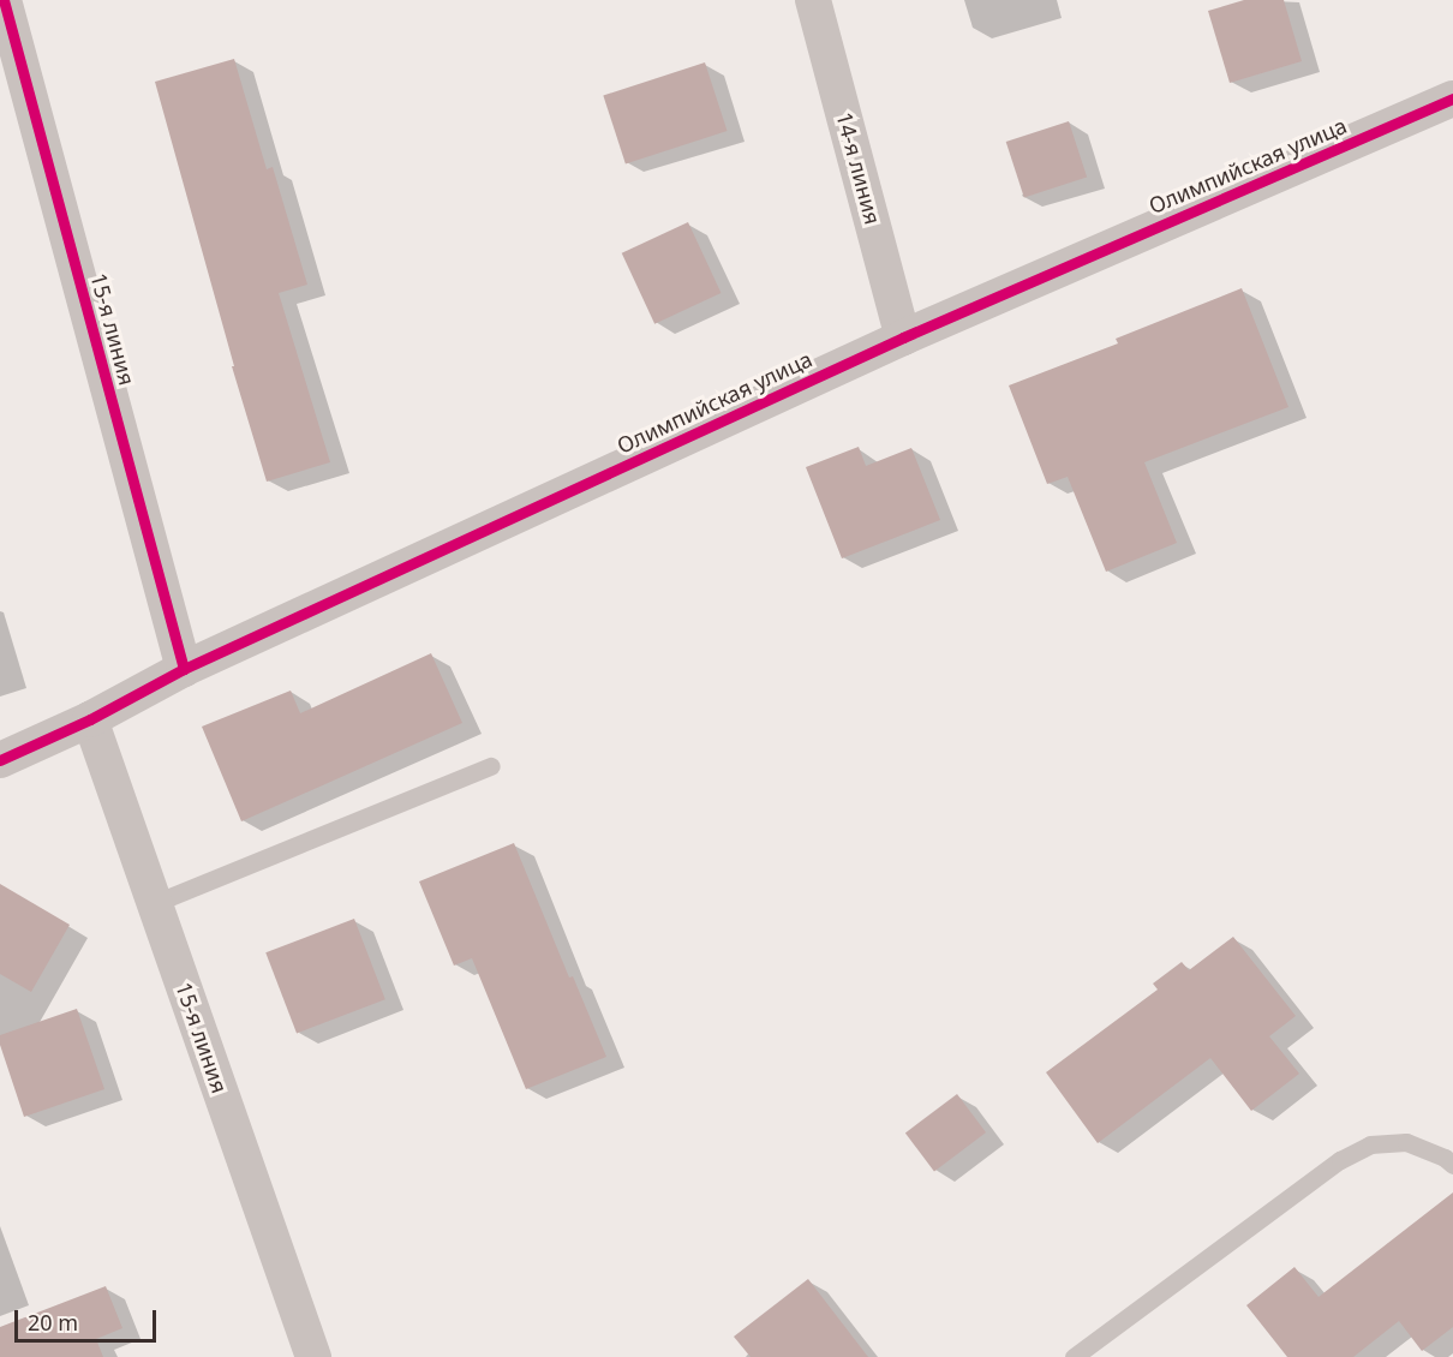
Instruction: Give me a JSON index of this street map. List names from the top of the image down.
{
  "streets": {
    "street": ["Олимпийская улица", "14-я линия", "15-я линия"]
  },
  "crossings": [
    ["Олимпийская улица", "14-я линия"],
    ["Олимпийская улица", "15-я линия"]
  ],
  "scale_bar": "20 m"
}
